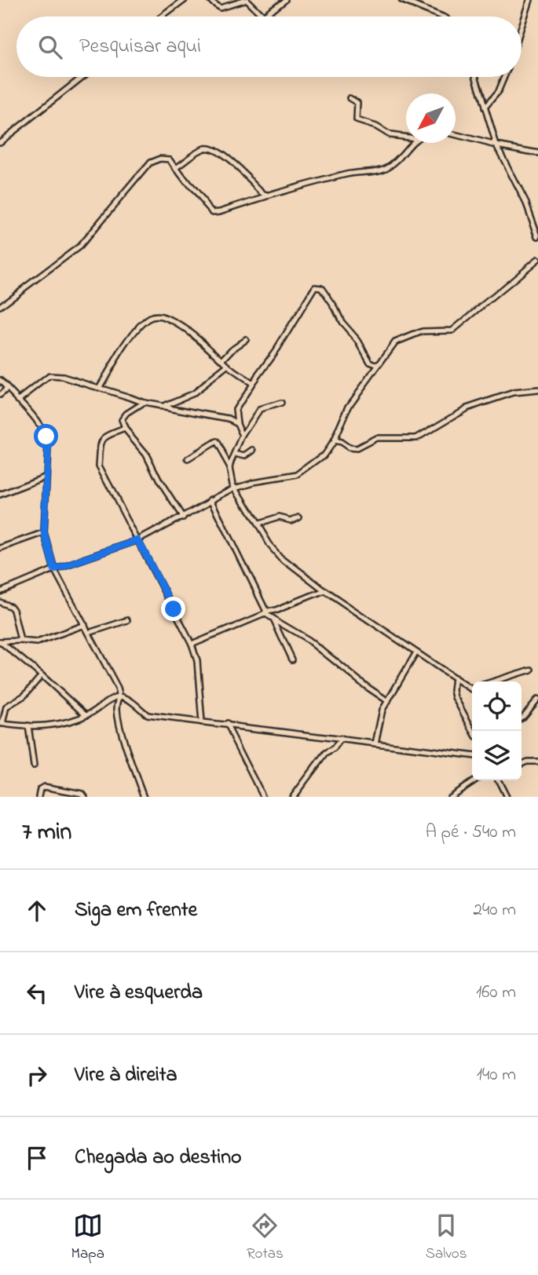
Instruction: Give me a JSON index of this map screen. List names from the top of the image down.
{
  "north": "bottom left",
  "page": {
    "search": "Pesquisar aqui",
    "heading": ["7 min", "A pé · 540 m"],
    "list": [
      ["Siga em frente", "240 m"],
      ["Vire à esquerda", "160 m"],
      ["Vire à direita", "140 m"],
      "Chegada ao destino"
    ],
    "nav": ["Mapa", "Rotas", "Salvos"]
  }
}
